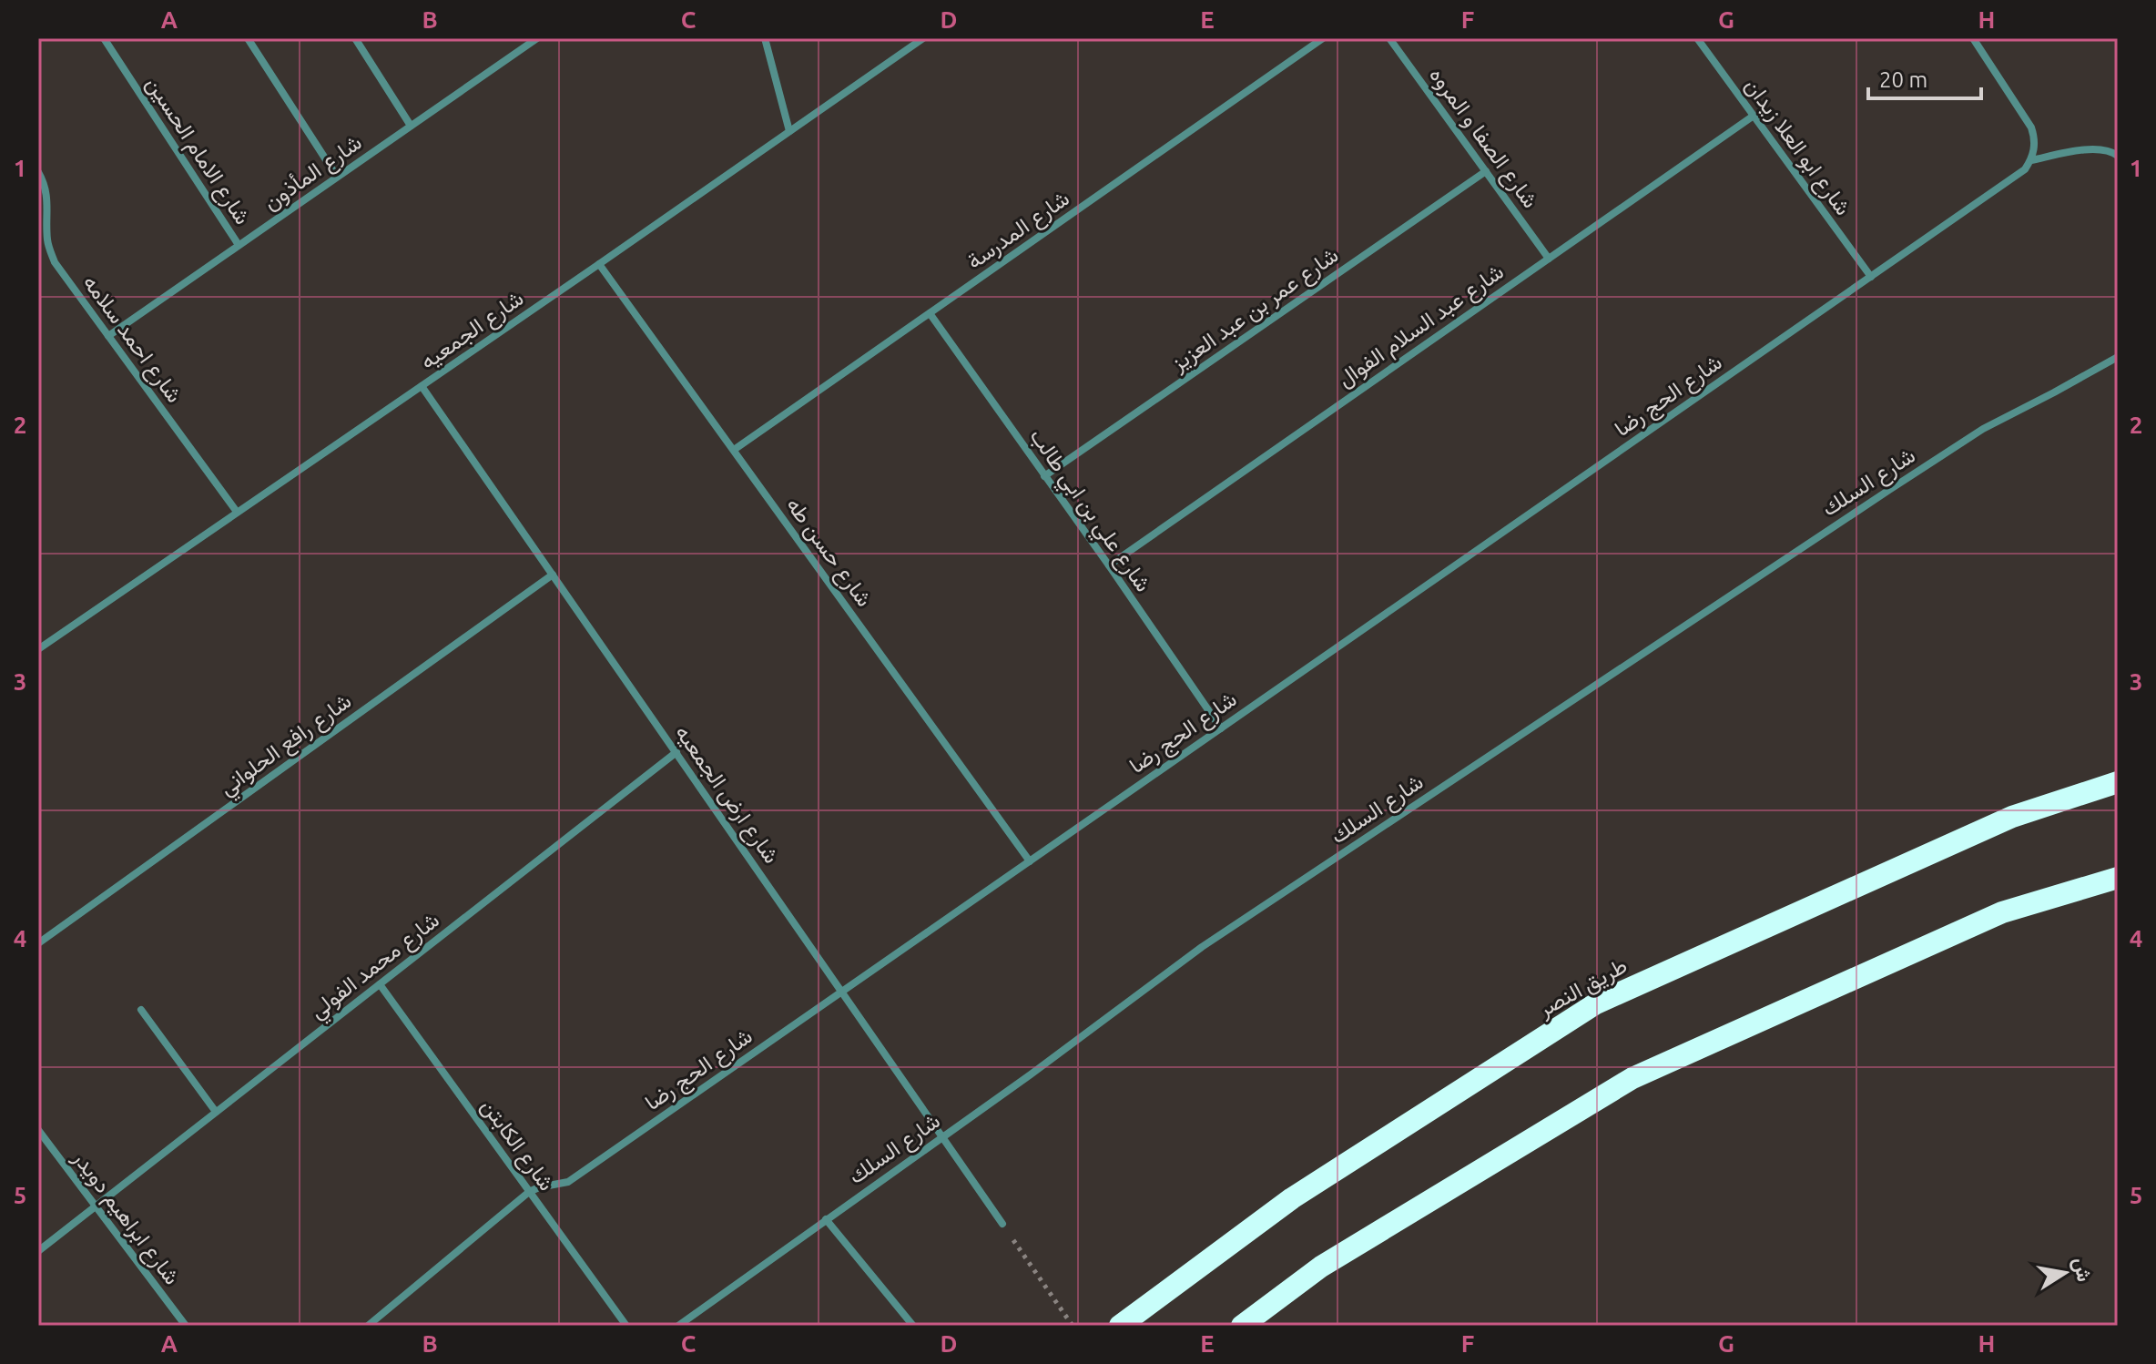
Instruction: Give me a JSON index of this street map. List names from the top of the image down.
{
  "streets": {
    "highway": ["طريق النصر"],
    "street": [
      "شارع الصفا و المروه",
      "شارع ابو العلا زيدان",
      "شارع الامام الحسين",
      "شارع المأذون",
      "شارع المدرسة",
      "شارع عمر بن عبد العزيز",
      "شارع عبد السلام الفوال",
      "شارع الجمعيه",
      "شارع احمد سلامه",
      "شارع الحج رضا",
      "شارع السلك",
      "شارع علي بن ابي طالب",
      "شارع حسن طه",
      "شارع رافع الحلواني",
      "شارع ارض الجمعيه",
      "شارع محمد الفولي",
      "شارع الكابتن",
      "شارع ابراهيم دويدر"
    ]
  },
  "crossings": [
    ["شارع الصفا و المروه", "شارع عمر بن عبد العزيز"],
    ["شارع الصفا و المروه", "شارع عبد السلام الفوال"],
    ["شارع ابو العلا زيدان", "شارع عبد السلام الفوال"],
    ["شارع ابو العلا زيدان", "شارع الحج رضا"],
    ["شارع الامام الحسين", "شارع المأذون"],
    ["شارع المأذون", "شارع احمد سلامه"],
    ["شارع المدرسة", "شارع علي بن ابي طالب"],
    ["شارع المدرسة", "شارع حسن طه"],
    ["شارع عمر بن عبد العزيز", "شارع علي بن ابي طالب"],
    ["شارع عبد السلام الفوال", "شارع علي بن ابي طالب"],
    ["شارع الجمعيه", "شارع احمد سلامه"],
    ["شارع الجمعيه", "شارع حسن طه"],
    ["شارع الجمعيه", "شارع ارض الجمعيه"],
    ["شارع الحج رضا", "شارع علي بن ابي طالب"],
    ["شارع الحج رضا", "شارع حسن طه"],
    ["شارع الحج رضا", "شارع ارض الجمعيه"],
    ["شارع الحج رضا", "شارع الكابتن"],
    ["شارع السلك", "شارع ارض الجمعيه"],
    ["شارع رافع الحلواني", "شارع ارض الجمعيه"],
    ["شارع ارض الجمعيه", "شارع محمد الفولي"],
    ["شارع محمد الفولي", "شارع الكابتن"],
    ["شارع محمد الفولي", "شارع ابراهيم دويدر"]
  ],
  "scale_bar": "20 m",
  "north": "right",
  "grid": {
    "columns": [
      "A",
      "B",
      "C",
      "D",
      "E",
      "F",
      "G",
      "H"
    ],
    "rows": [
      "1",
      "2",
      "3",
      "4",
      "5"
    ]
  }
}
